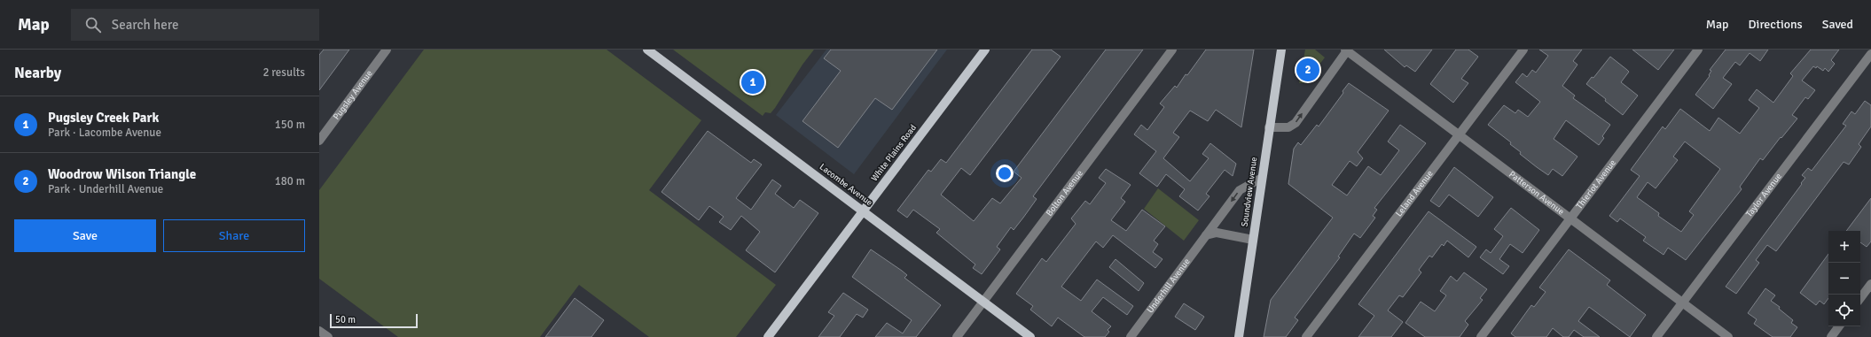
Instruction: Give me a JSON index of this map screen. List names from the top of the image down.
{
  "streets": {
    "main road": ["White Plains Road", "Lacombe Avenue", "Soundview Avenue"],
    "street": [
      "Pugsley Avenue",
      "Thieriot Avenue",
      "Leland Avenue",
      "Bolton Avenue",
      "Patterson Avenue",
      "Taylor Avenue",
      "Underhill Avenue"
    ]
  },
  "crossings": [
    ["White Plains Road", "Lacombe Avenue"],
    ["Lacombe Avenue", "Bolton Avenue"],
    ["Thieriot Avenue", "Patterson Avenue"],
    ["Soundview Avenue", "Underhill Avenue"],
    ["Leland Avenue", "Patterson Avenue"],
    ["Patterson Avenue", "Taylor Avenue"]
  ],
  "one_way": ["Underhill Avenue"],
  "scale_bar": "50 m",
  "page": {
    "header": "Map",
    "search": "Search here",
    "nav": ["Map", "Directions", "Saved"],
    "heading": ["Nearby", "2 results"],
    "pins": ["2", "1"],
    "list": [
      {
        "mark": "1",
        "name": "Pugsley Creek Park",
        "note": "Park · Lacombe Avenue",
        "value": "150 m"
      },
      {
        "mark": "2",
        "name": "Woodrow Wilson Triangle",
        "note": "Park · Underhill Avenue",
        "value": "180 m"
      }
    ],
    "buttons": ["Save", "Share"],
    "map_buttons": ["+", "−"],
    "scale": "50 m"
  }
}
